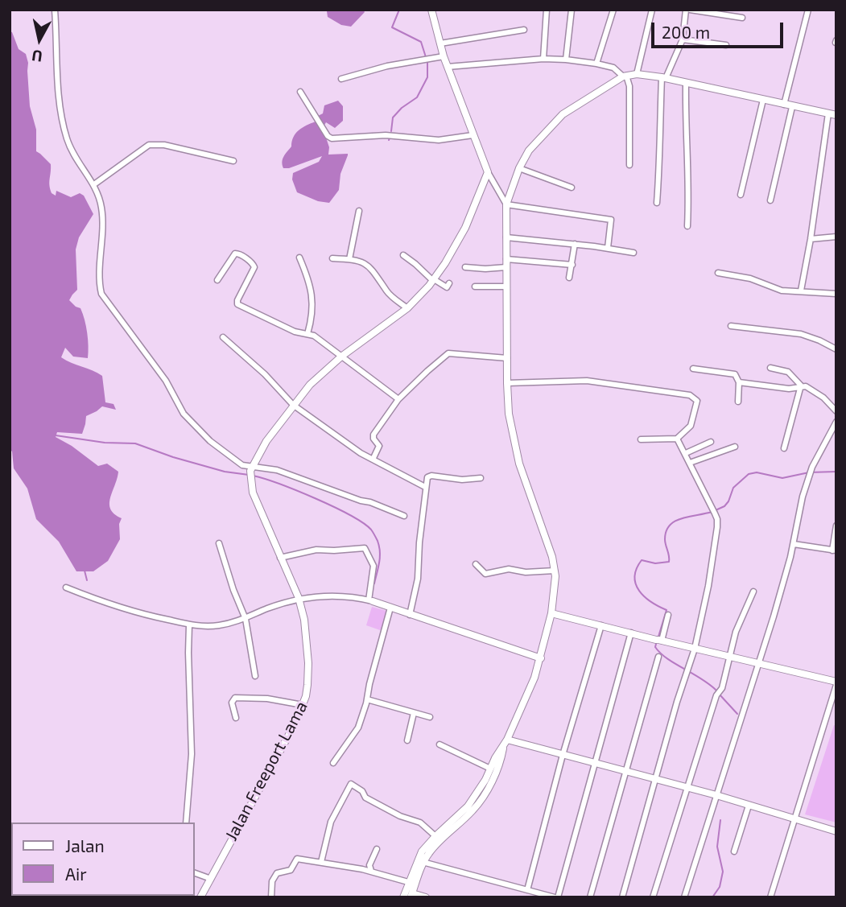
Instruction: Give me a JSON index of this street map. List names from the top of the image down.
{
  "streets": {
    "street": ["Jalan Freeport Lama"]
  },
  "legend": ["Jalan", "Air"],
  "scale_bar": "200 m",
  "north": "bottom"
}
